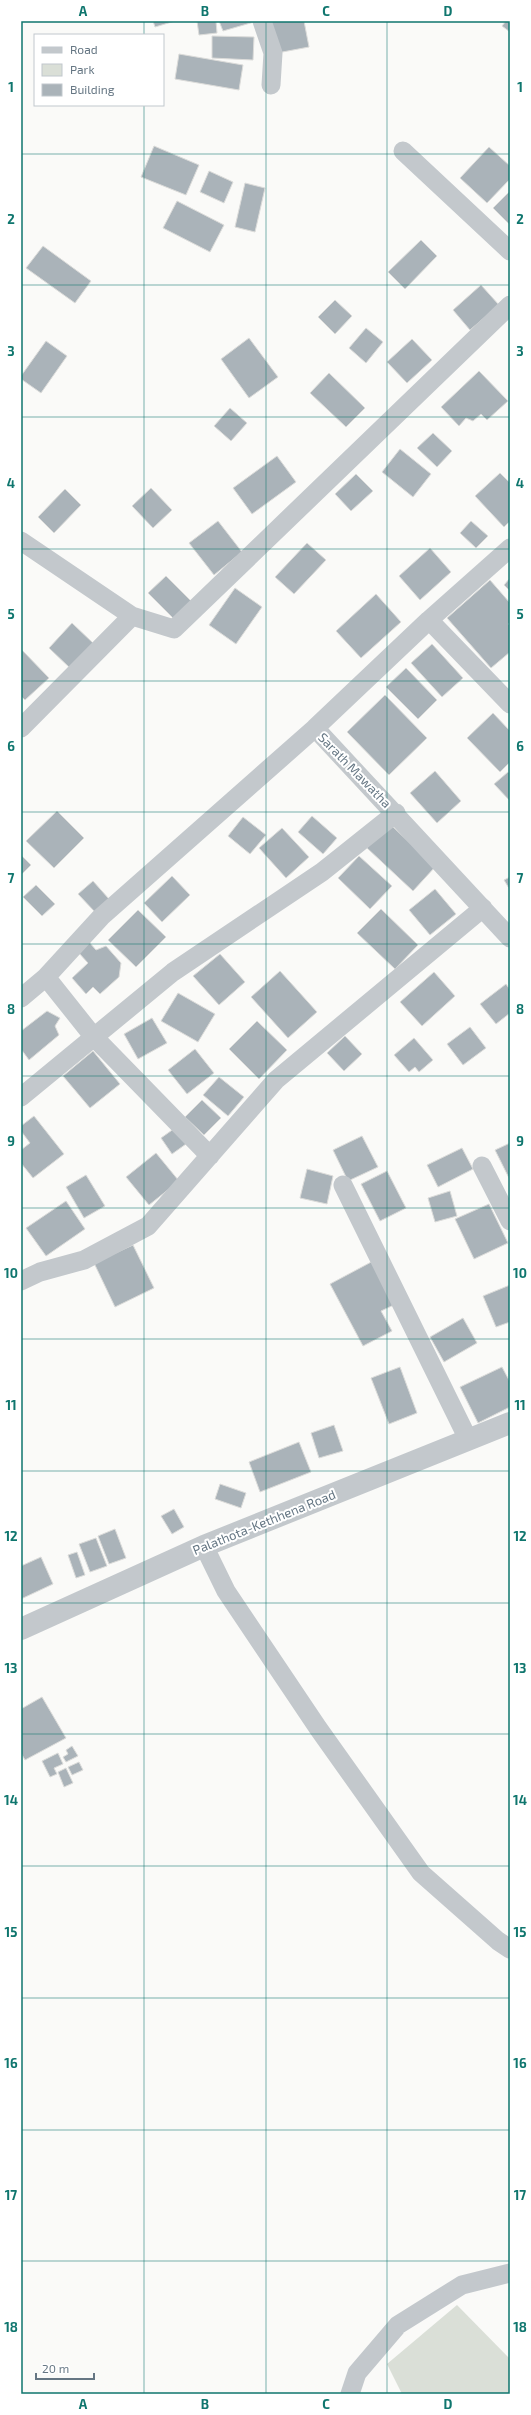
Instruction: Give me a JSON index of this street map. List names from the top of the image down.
{
  "streets": {
    "street": ["Sarath Mawatha", "Palathota-Kethhena Road"]
  },
  "legend": ["Road", "Park", "Building"],
  "scale_bar": "20 m",
  "grid": {
    "columns": [
      "A",
      "B",
      "C",
      "D"
    ],
    "rows": [
      "1",
      "2",
      "3",
      "4",
      "5",
      "6",
      "7",
      "8",
      "9",
      "10",
      "11",
      "12",
      "13",
      "14",
      "15",
      "16",
      "17",
      "18"
    ]
  }
}
